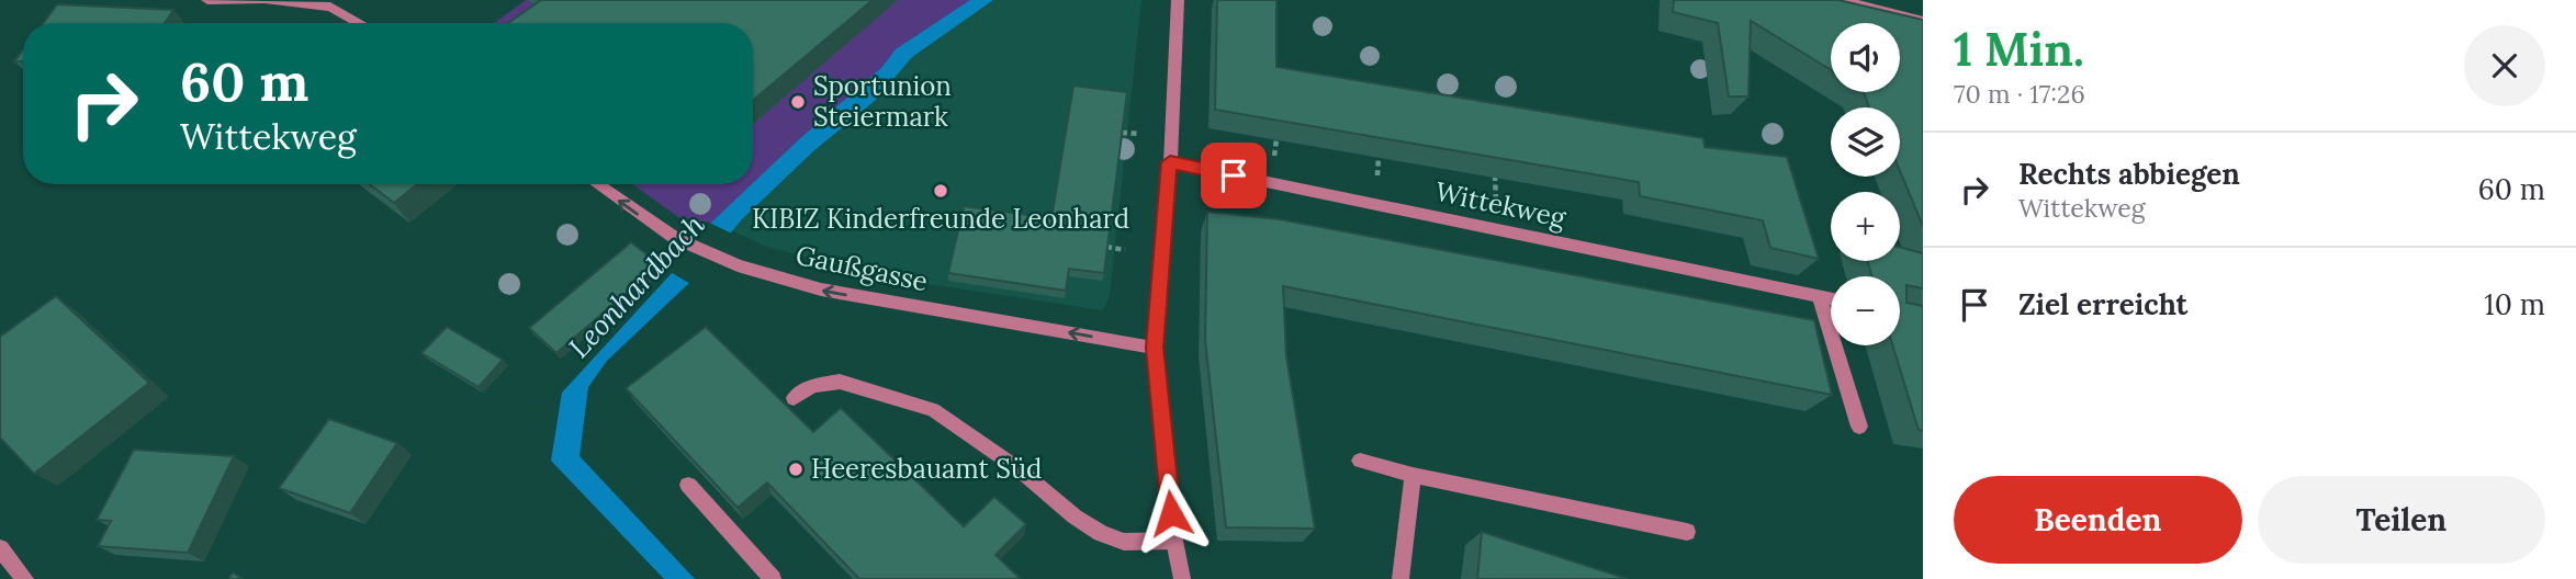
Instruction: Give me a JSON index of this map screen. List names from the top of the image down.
{
  "streets": {
    "street": ["Wittekweg", "Gaußgasse"]
  },
  "water": ["Leonhardbach"],
  "places": ["Sportunion Steiermark", "KIBIZ Kinderfreunde Leonhard", "Heeresbauamt Süd"],
  "page": {
    "heading": ["1 Min.", "70 m · 17:26"],
    "map_buttons": ["+", "−"],
    "turn": ["60 m", "Wittekweg"],
    "list": [
      {
        "name": "Rechts abbiegen",
        "note": "Wittekweg",
        "value": "60 m"
      },
      {
        "name": "Ziel erreicht",
        "value": "10 m"
      }
    ],
    "buttons": ["Beenden", "Teilen"]
  }
}
